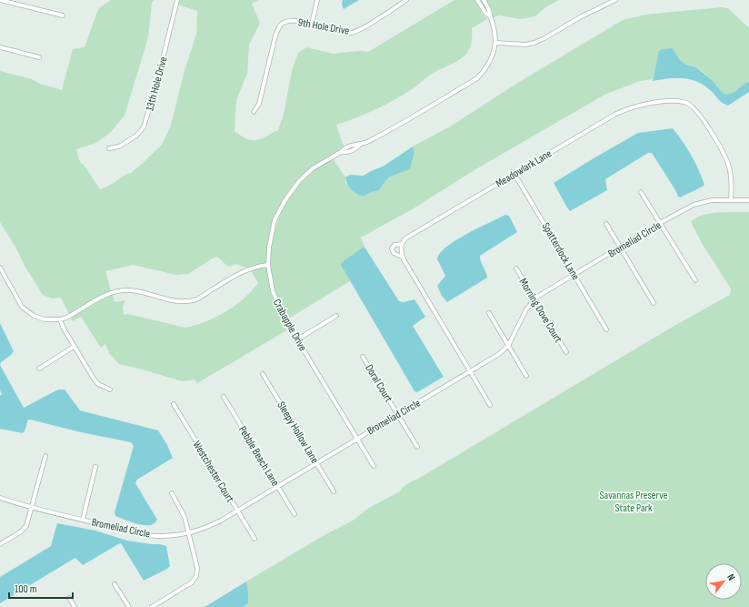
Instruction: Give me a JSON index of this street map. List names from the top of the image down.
{
  "streets": {
    "street": [
      "9th Hole Drive",
      "13th Hole Drive",
      "Meadowlark Lane",
      "Bromeliad Circle",
      "Spatterdock Lane",
      "Morning Dove Court",
      "Crabapple Drive",
      "Doral Court",
      "Sleepy Hollow Lane",
      "Pebble Beach Lane",
      "Westchester Court"
    ]
  },
  "crossings": [
    ["Meadowlark Lane", "Bromeliad Circle"],
    ["Meadowlark Lane", "Spatterdock Lane"],
    ["Bromeliad Circle", "Spatterdock Lane"],
    ["Bromeliad Circle", "Morning Dove Court"],
    ["Bromeliad Circle", "Crabapple Drive"],
    ["Bromeliad Circle", "Doral Court"],
    ["Bromeliad Circle", "Sleepy Hollow Lane"],
    ["Bromeliad Circle", "Pebble Beach Lane"],
    ["Bromeliad Circle", "Westchester Court"]
  ],
  "parks": ["Savannas Preserve State Park"],
  "scale_bar": "100 m",
  "north": "top right"
}
